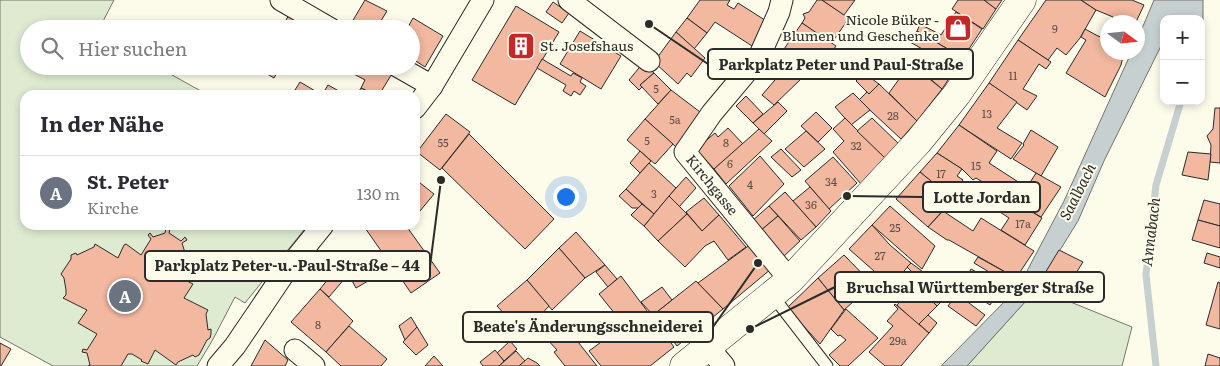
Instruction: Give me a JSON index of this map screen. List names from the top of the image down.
{
  "streets": {
    "street": ["Kirchgasse"]
  },
  "water": ["Saalbach", "Annabach"],
  "places": {
    "other": [
      "Parkplatz Peter und Paul-Straße",
      "Parkplatz Peter-u.-Paul-Straße – 44",
      "Lotte Jordan",
      "Beate's Änderungsschneiderei",
      "Bruchsal Württemberger Straße"
    ],
    "shop": ["Nicole Büker - Blumen und Geschenke"],
    "building": ["St. Josefshaus"]
  },
  "house_numbers": [
    "9",
    "11",
    "5",
    "13",
    "28",
    "5a",
    "5",
    "55",
    "8",
    "32",
    "6",
    "15",
    "17",
    "34",
    "4",
    "3",
    "36",
    "17a",
    "25",
    "27",
    "8",
    "29a"
  ],
  "north": "right",
  "page": {
    "map_buttons": ["+", "−"],
    "search": "Hier suchen",
    "heading": "In der Nähe",
    "list": [
      {
        "mark": "A",
        "name": "St. Peter",
        "note": "Kirche",
        "value": "130 m"
      }
    ],
    "pins": "A"
  }
}
